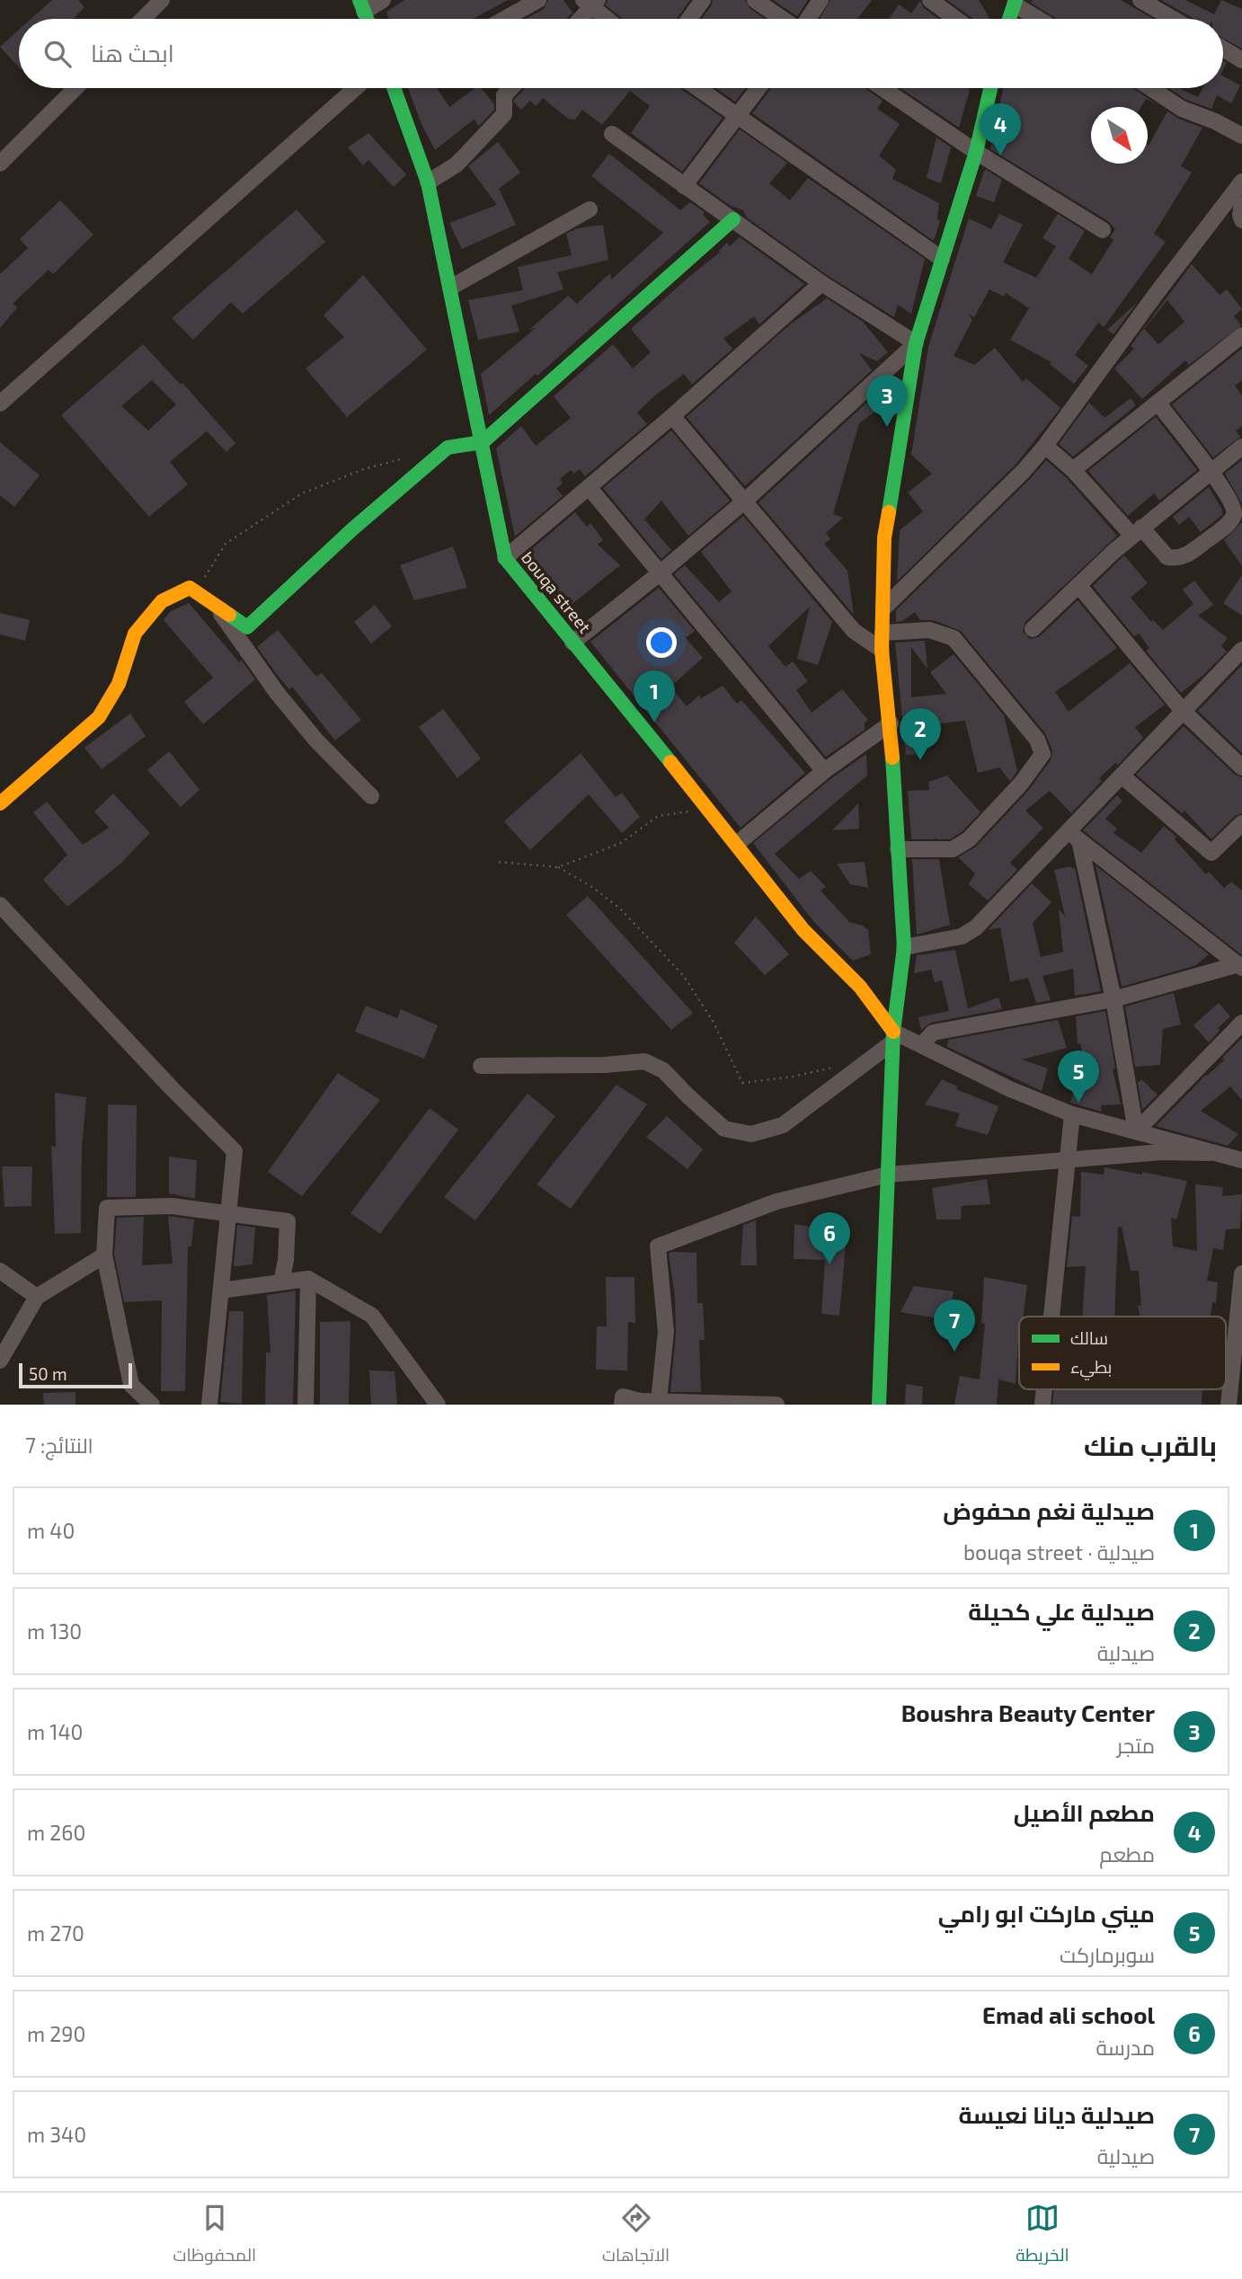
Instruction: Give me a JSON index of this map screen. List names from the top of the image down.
{
  "streets": {
    "street": ["bouqa street"]
  },
  "legend": ["سالك", "بطيء"],
  "scale_bar": "50 m",
  "north": "bottom right",
  "page": {
    "search": "ابحث هنا",
    "pins": [
      "4",
      "3",
      "1",
      "2",
      "5",
      "6",
      "7"
    ],
    "scale": "50 m",
    "heading": ["بالقرب منك", "النتائج: 7"],
    "list": [
      {
        "mark": "1",
        "name": "صيدلية نغم محفوض",
        "note": "صيدلية · bouqa street",
        "value": "40 m"
      },
      {
        "mark": "2",
        "name": "صيدلية علي كحيلة",
        "note": "صيدلية",
        "value": "130 m"
      },
      {
        "mark": "3",
        "name": "Boushra Beauty Center",
        "note": "متجر",
        "value": "140 m"
      },
      {
        "mark": "4",
        "name": "مطعم الأصيل",
        "note": "مطعم",
        "value": "260 m"
      },
      {
        "mark": "5",
        "name": "ميني ماركت ابو رامي",
        "note": "سوبرماركت",
        "value": "270 m"
      },
      {
        "mark": "6",
        "name": "Emad ali school",
        "note": "مدرسة",
        "value": "290 m"
      },
      {
        "mark": "7",
        "name": "صيدلية ديانا نعيسة",
        "note": "صيدلية",
        "value": "340 m"
      }
    ],
    "nav": ["الخريطة", "الاتجاهات", "المحفوظات"]
  }
}
